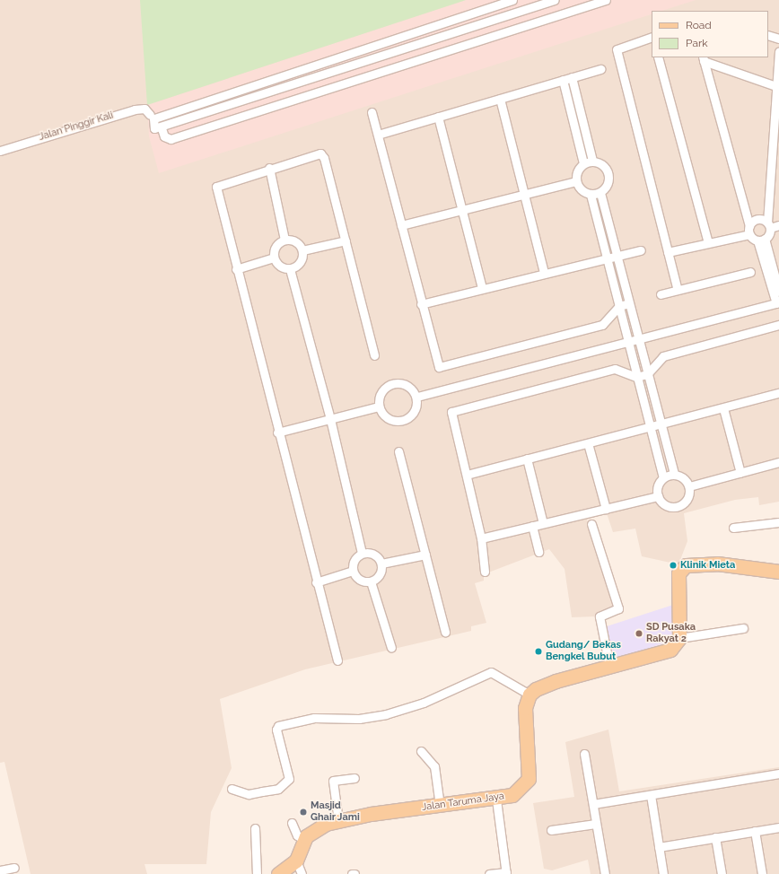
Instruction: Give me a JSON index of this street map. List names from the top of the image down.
{
  "streets": {
    "main road": ["Jalan Taruma Jaya"],
    "street": ["Jalan Pinggir Kali"]
  },
  "places": [
    "Klinik Mieta",
    "SD Pusaka Rakyat 2",
    "Gudang/ Bekas Bengkel Bubut",
    "Masjid Ghair Jami"
  ],
  "legend": ["Road", "Park"]
}
